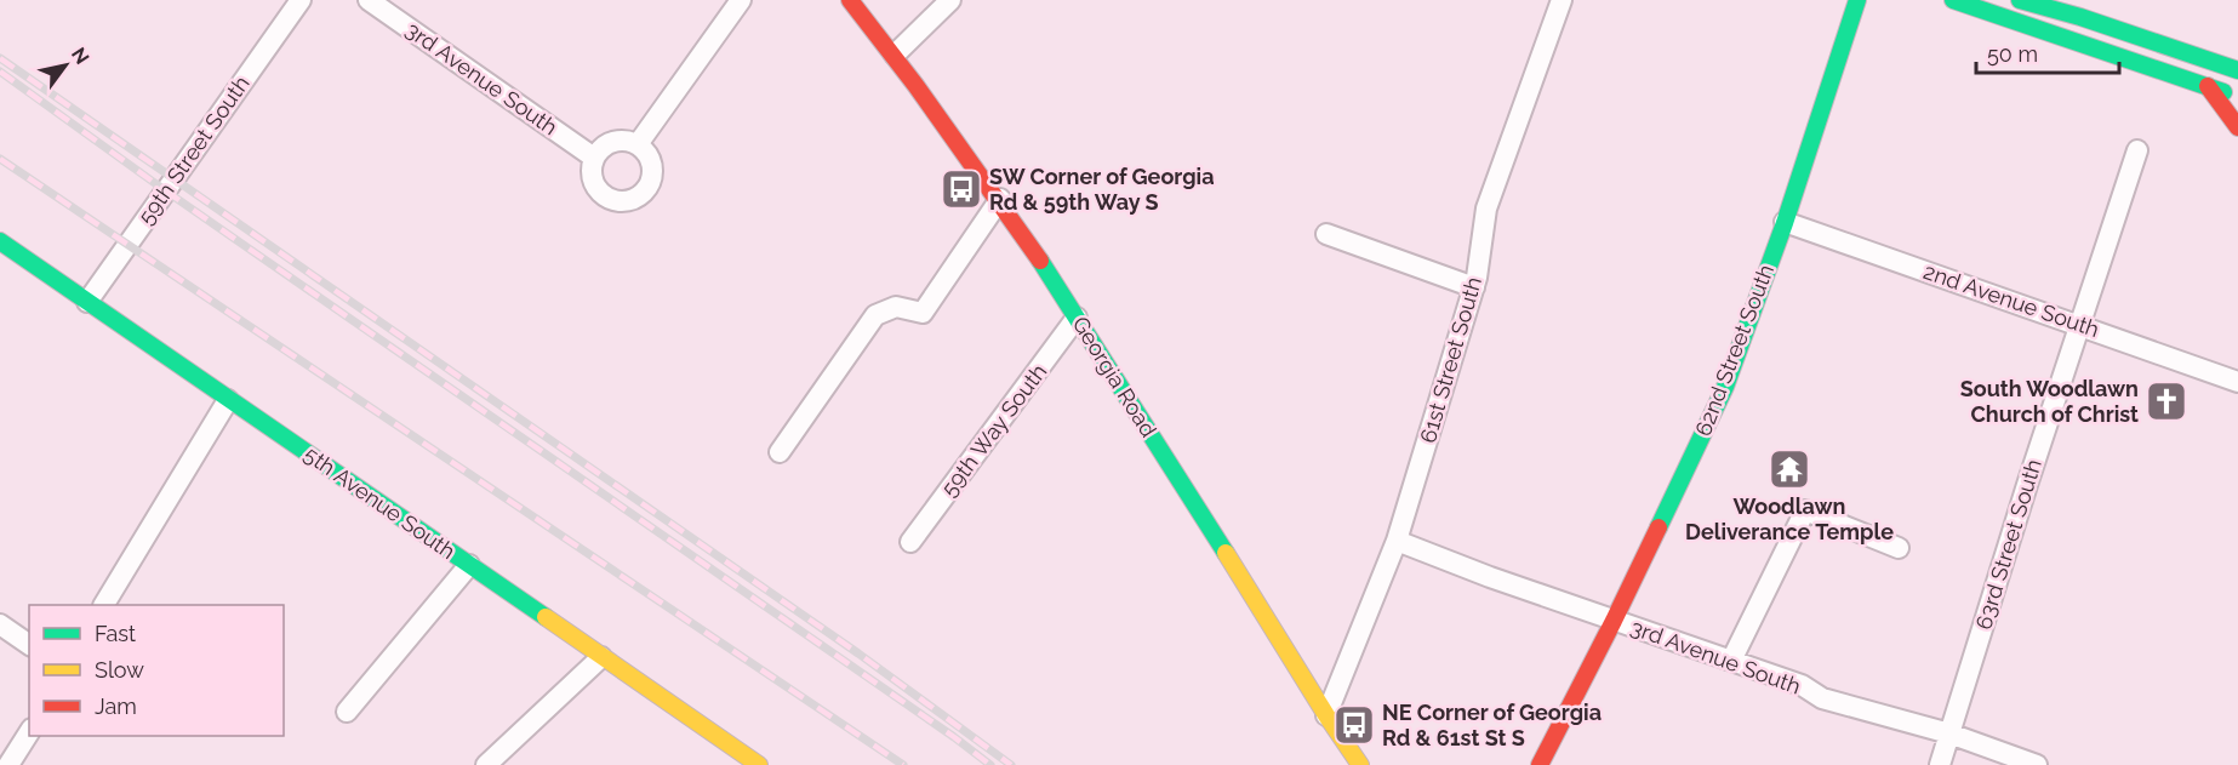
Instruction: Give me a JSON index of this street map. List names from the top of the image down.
{
  "streets": {
    "main road": ["62nd Street South", "Georgia Road", "5th Avenue South"],
    "street": [
      "3rd Avenue South",
      "59th Street South",
      "2nd Avenue South",
      "61st Street South",
      "59th Way South",
      "63rd Street South"
    ]
  },
  "crossings": [
    ["3rd Avenue South", "62nd Street South"],
    ["3rd Avenue South", "61st Street South"],
    ["3rd Avenue South", "63rd Street South"],
    ["59th Street South", "5th Avenue South"],
    ["2nd Avenue South", "62nd Street South"],
    ["2nd Avenue South", "63rd Street South"],
    ["61st Street South", "Georgia Road"],
    ["Georgia Road", "59th Way South"]
  ],
  "places": {
    "bus stop": ["SW Corner of Georgia Rd & 59th Way S", "NE Corner of Georgia Rd & 61st St S"],
    "church": ["South Woodlawn Church of Christ"],
    "temple": ["Woodlawn Deliverance Temple"]
  },
  "legend": ["Fast", "Slow", "Jam"],
  "scale_bar": "50 m",
  "north": "top right"
}
